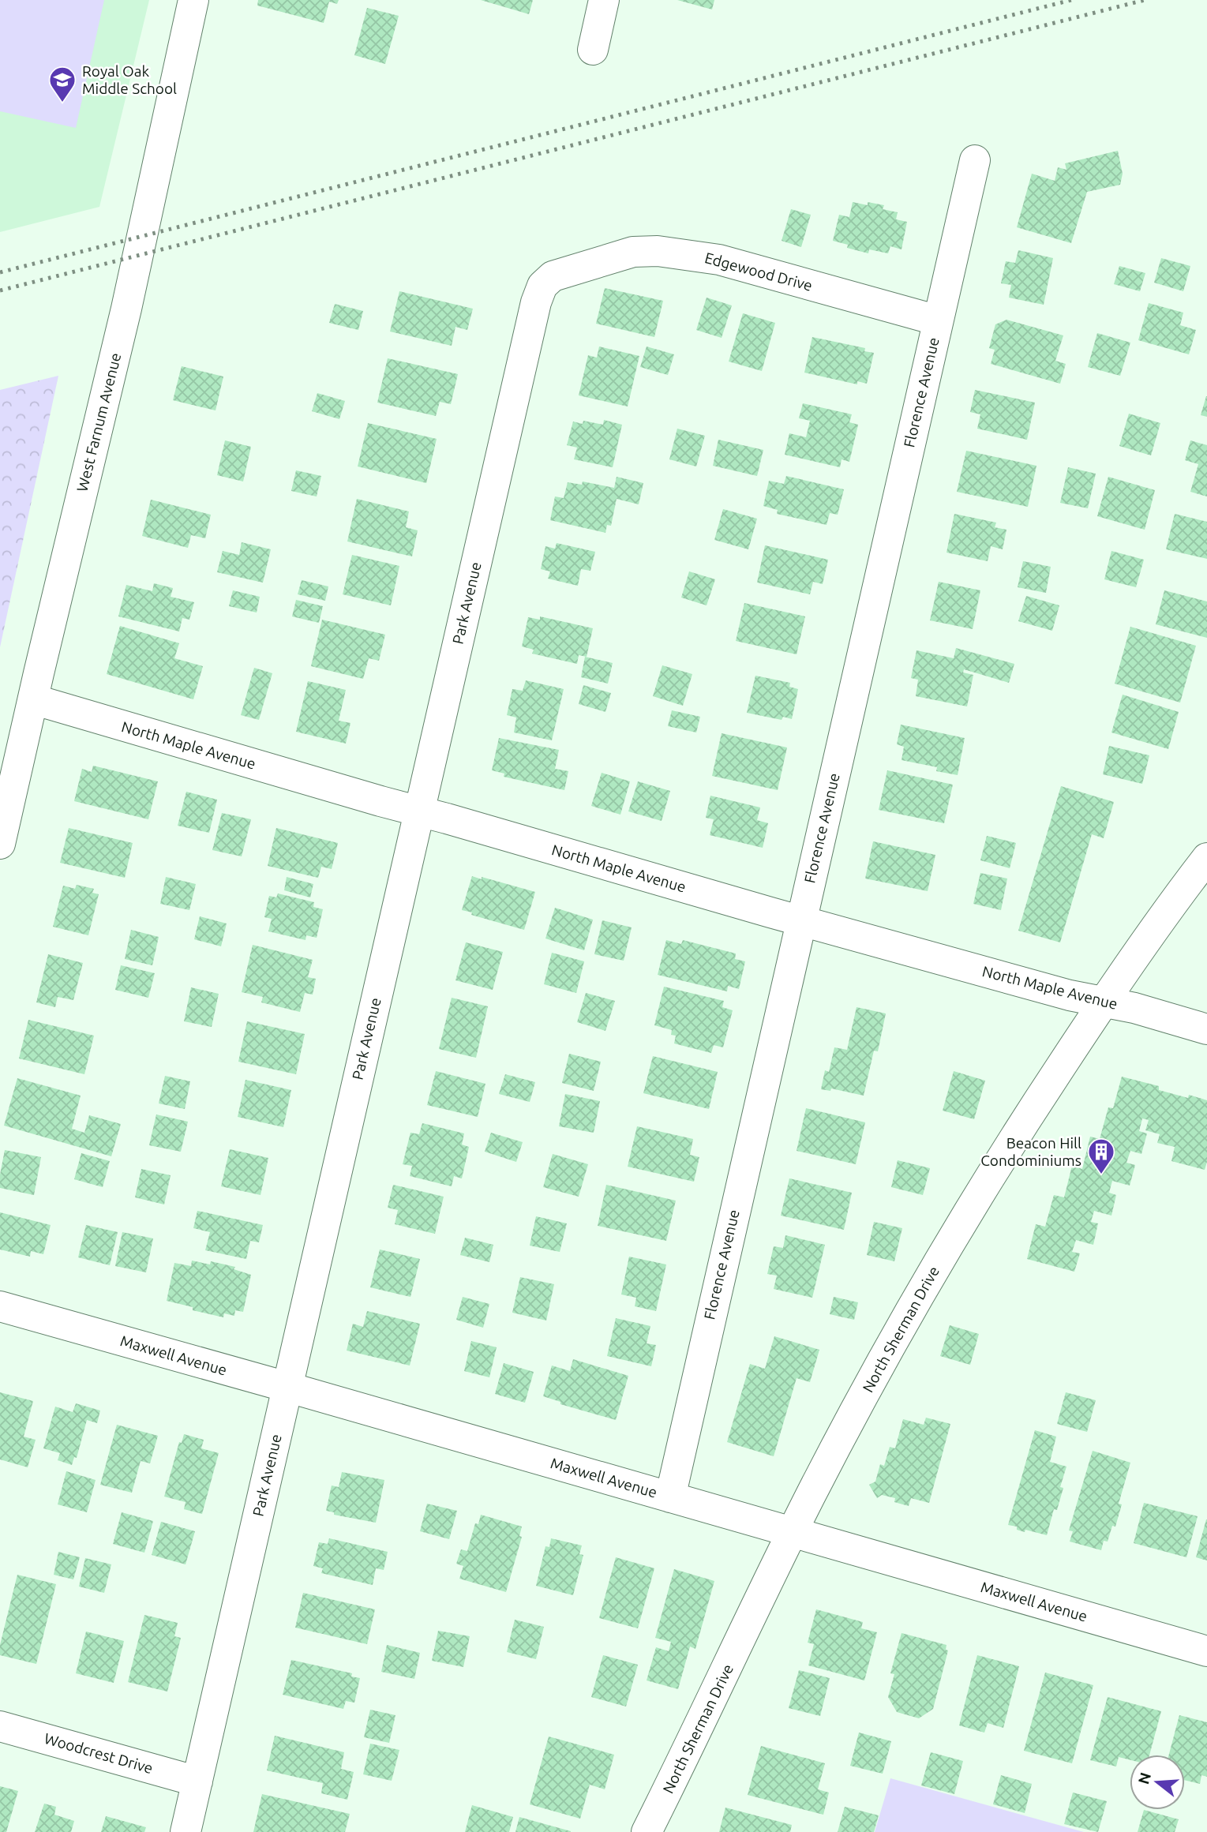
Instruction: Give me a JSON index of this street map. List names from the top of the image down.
{
  "streets": {
    "street": [
      "Edgewood Drive",
      "Florence Avenue",
      "West Farnum Avenue",
      "Park Avenue",
      "North Maple Avenue",
      "North Sherman Drive",
      "Maxwell Avenue",
      "Woodcrest Drive"
    ]
  },
  "crossings": [
    ["Edgewood Drive", "Florence Avenue"],
    ["Edgewood Drive", "Park Avenue"],
    ["Florence Avenue", "North Maple Avenue"],
    ["Florence Avenue", "Maxwell Avenue"],
    ["West Farnum Avenue", "North Maple Avenue"],
    ["Park Avenue", "North Maple Avenue"],
    ["Park Avenue", "Maxwell Avenue"],
    ["Park Avenue", "Woodcrest Drive"],
    ["North Maple Avenue", "North Sherman Drive"],
    ["North Sherman Drive", "Maxwell Avenue"]
  ],
  "places": {
    "school or university": ["Royal Oak Middle School"],
    "building": ["Beacon Hill Condominiums"]
  },
  "north": "left"
}
